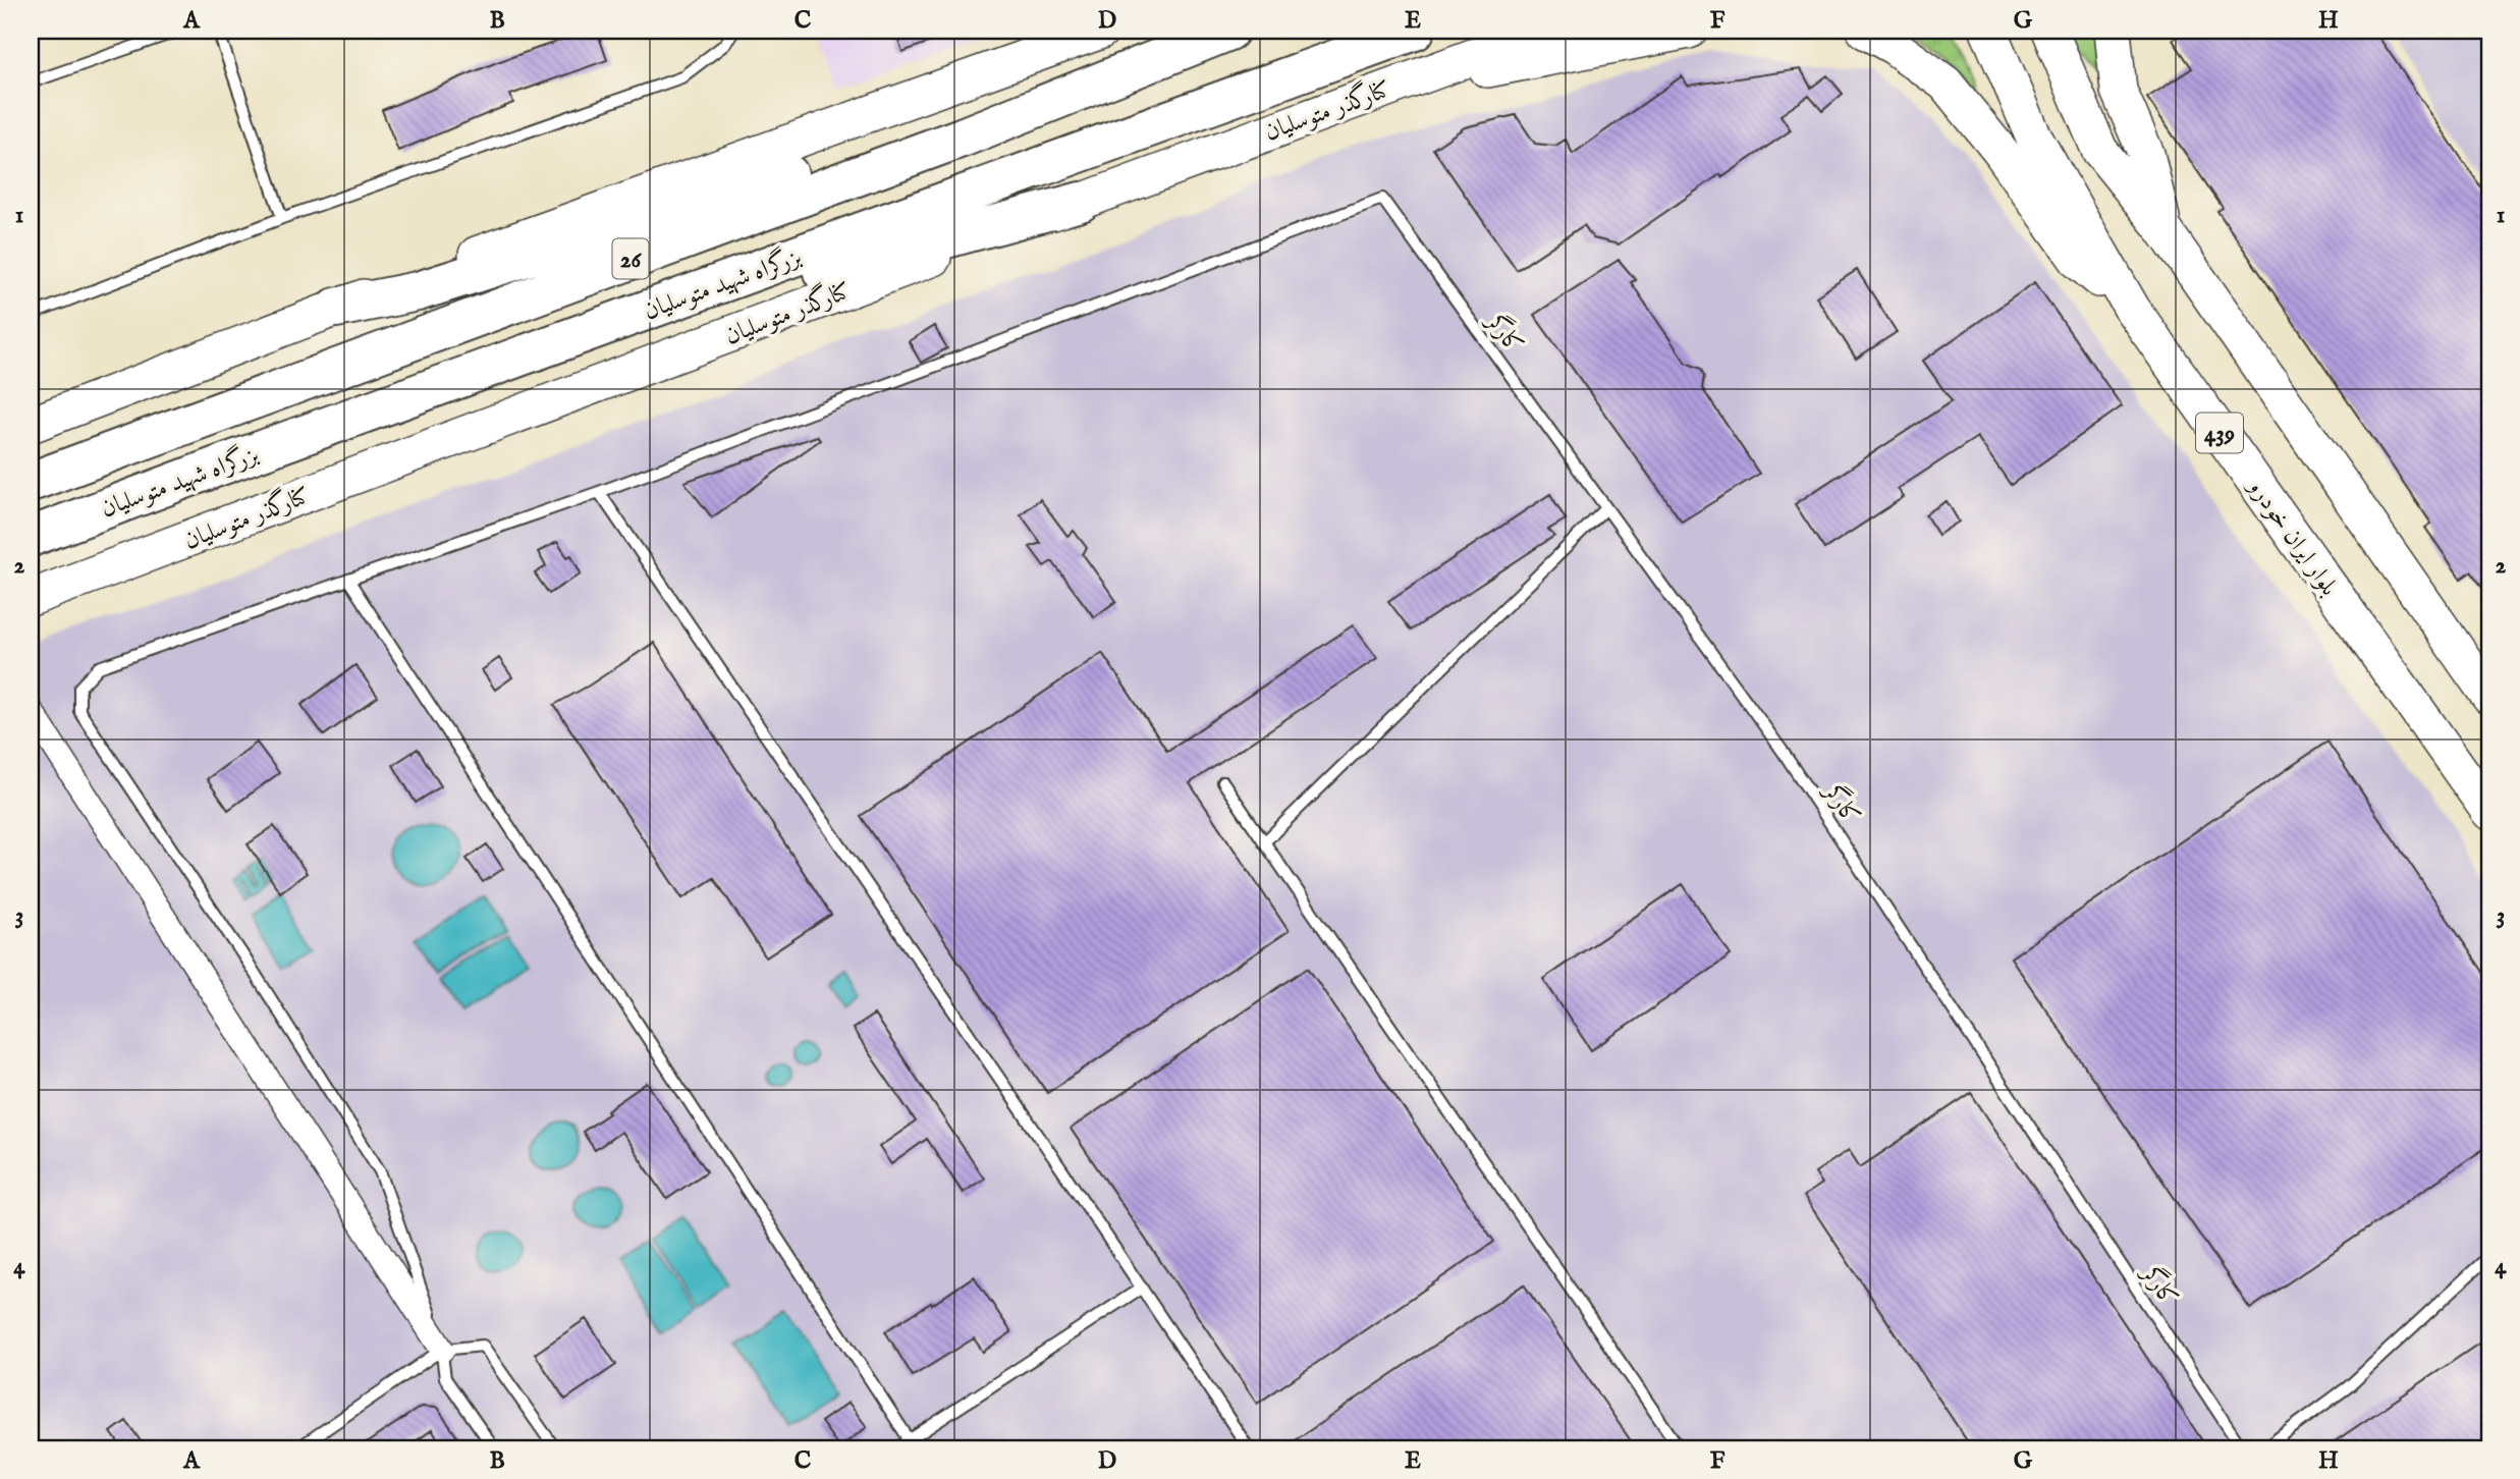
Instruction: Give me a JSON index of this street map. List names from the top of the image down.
{
  "streets": {
    "highway": ["26", "بزرگراه شهید متوسلیان"],
    "main road": ["کنارگذر متوسلیان", "439", "بلوار ایران خودرو"],
    "lane": ["کارگر"]
  },
  "grid": {
    "columns": [
      "A",
      "B",
      "C",
      "D",
      "E",
      "F",
      "G",
      "H"
    ],
    "rows": [
      "1",
      "2",
      "3",
      "4"
    ]
  }
}
